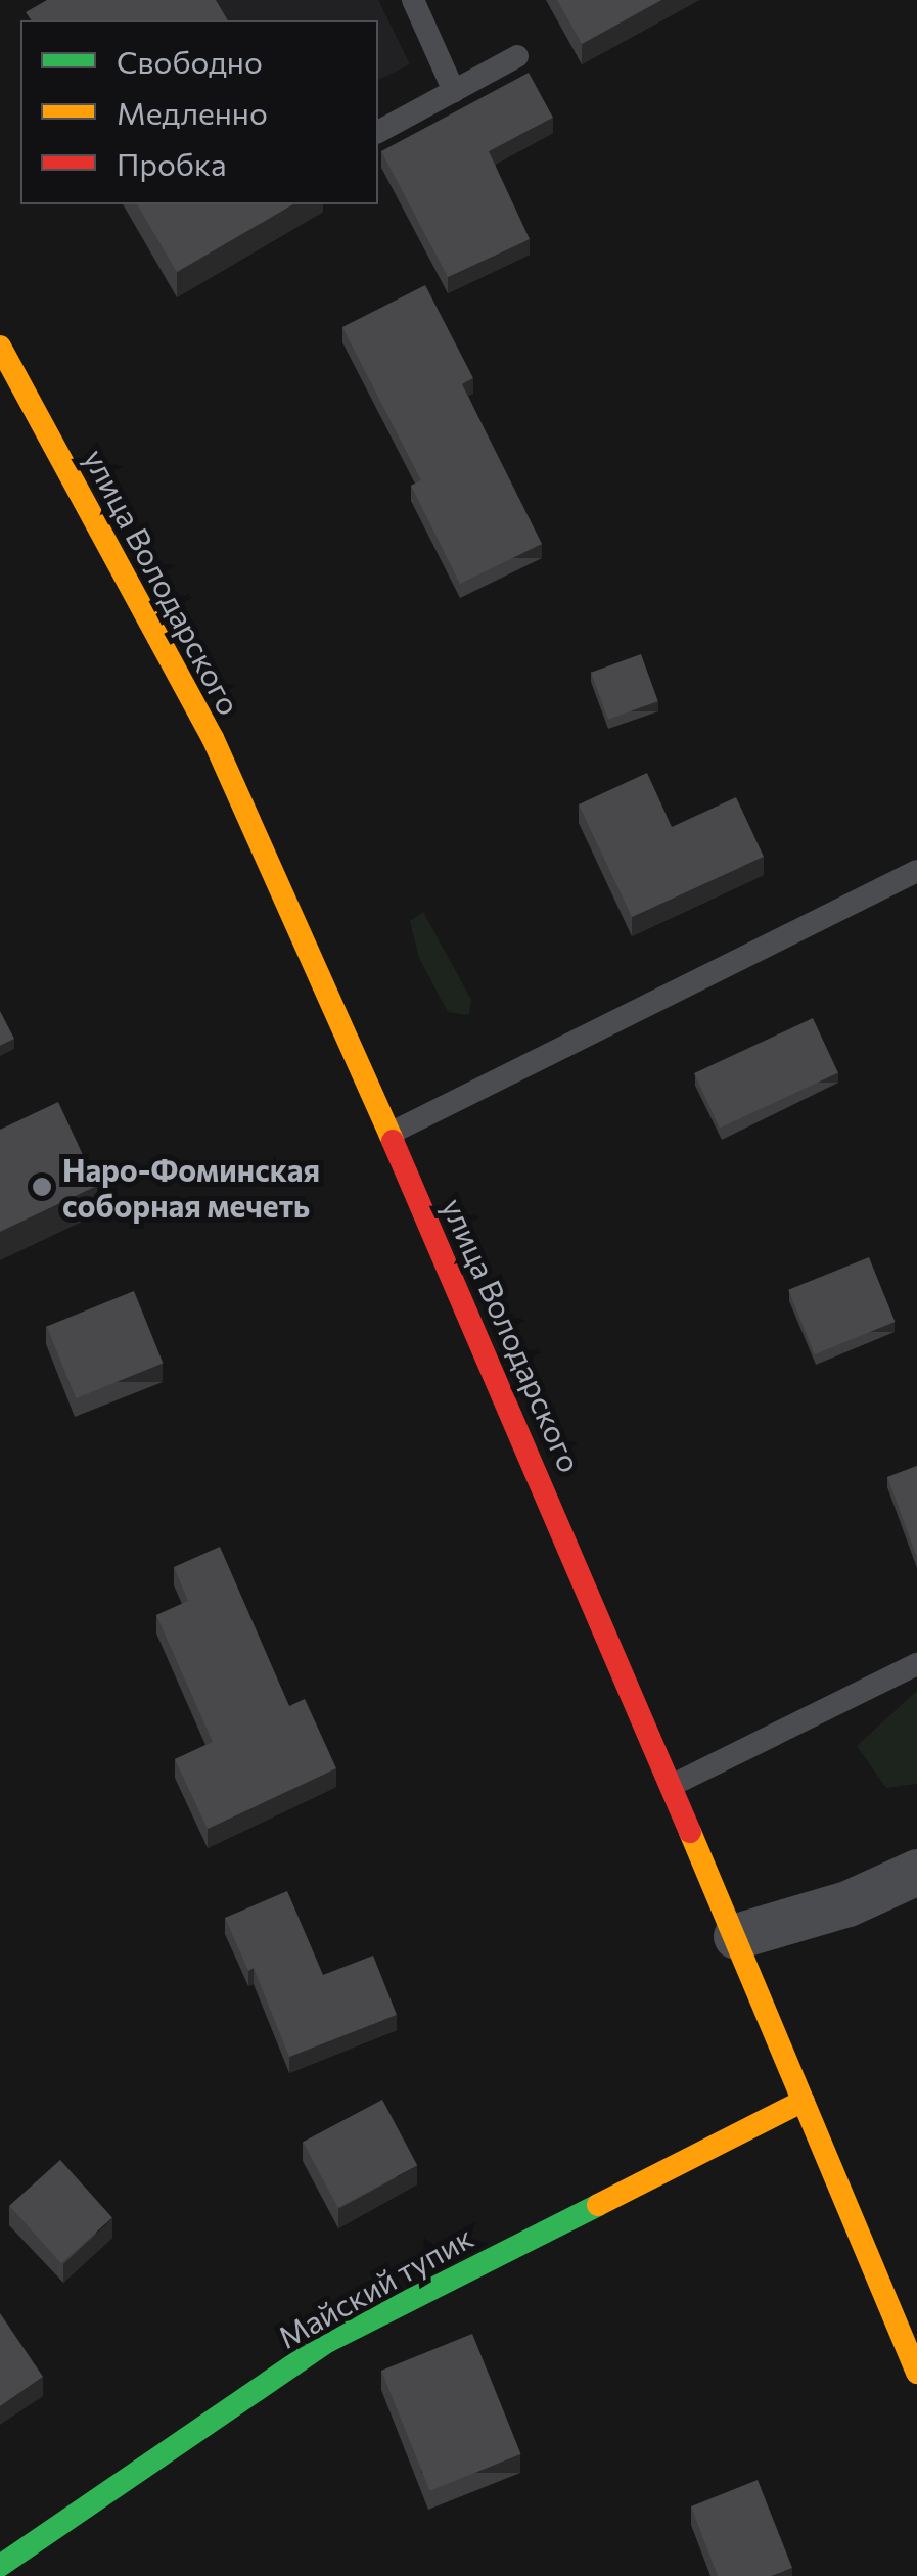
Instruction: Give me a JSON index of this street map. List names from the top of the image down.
{
  "streets": {
    "main road": ["улица Володарского", "Майский тупик"]
  },
  "crossings": [
    ["улица Володарского", "Майский тупик"]
  ],
  "places": ["Наро-Фоминская соборная мечеть"],
  "legend": ["Свободно", "Медленно", "Пробка"]
}
